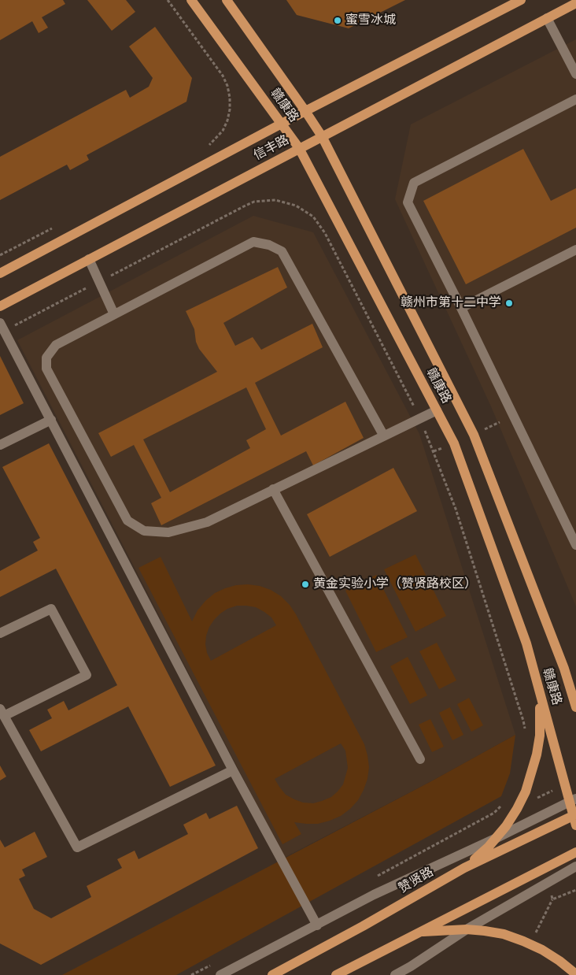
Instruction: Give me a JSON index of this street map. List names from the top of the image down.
{
  "streets": {
    "main road": ["赣康路", "信丰路", "赞贤路"]
  },
  "crossings": [
    ["赣康路", "信丰路"],
    ["赣康路", "赞贤路"]
  ],
  "places": ["蜜雪冰城", "赣州市第十二中学", "黄金实验小学（赞贤路校区）"]
}
